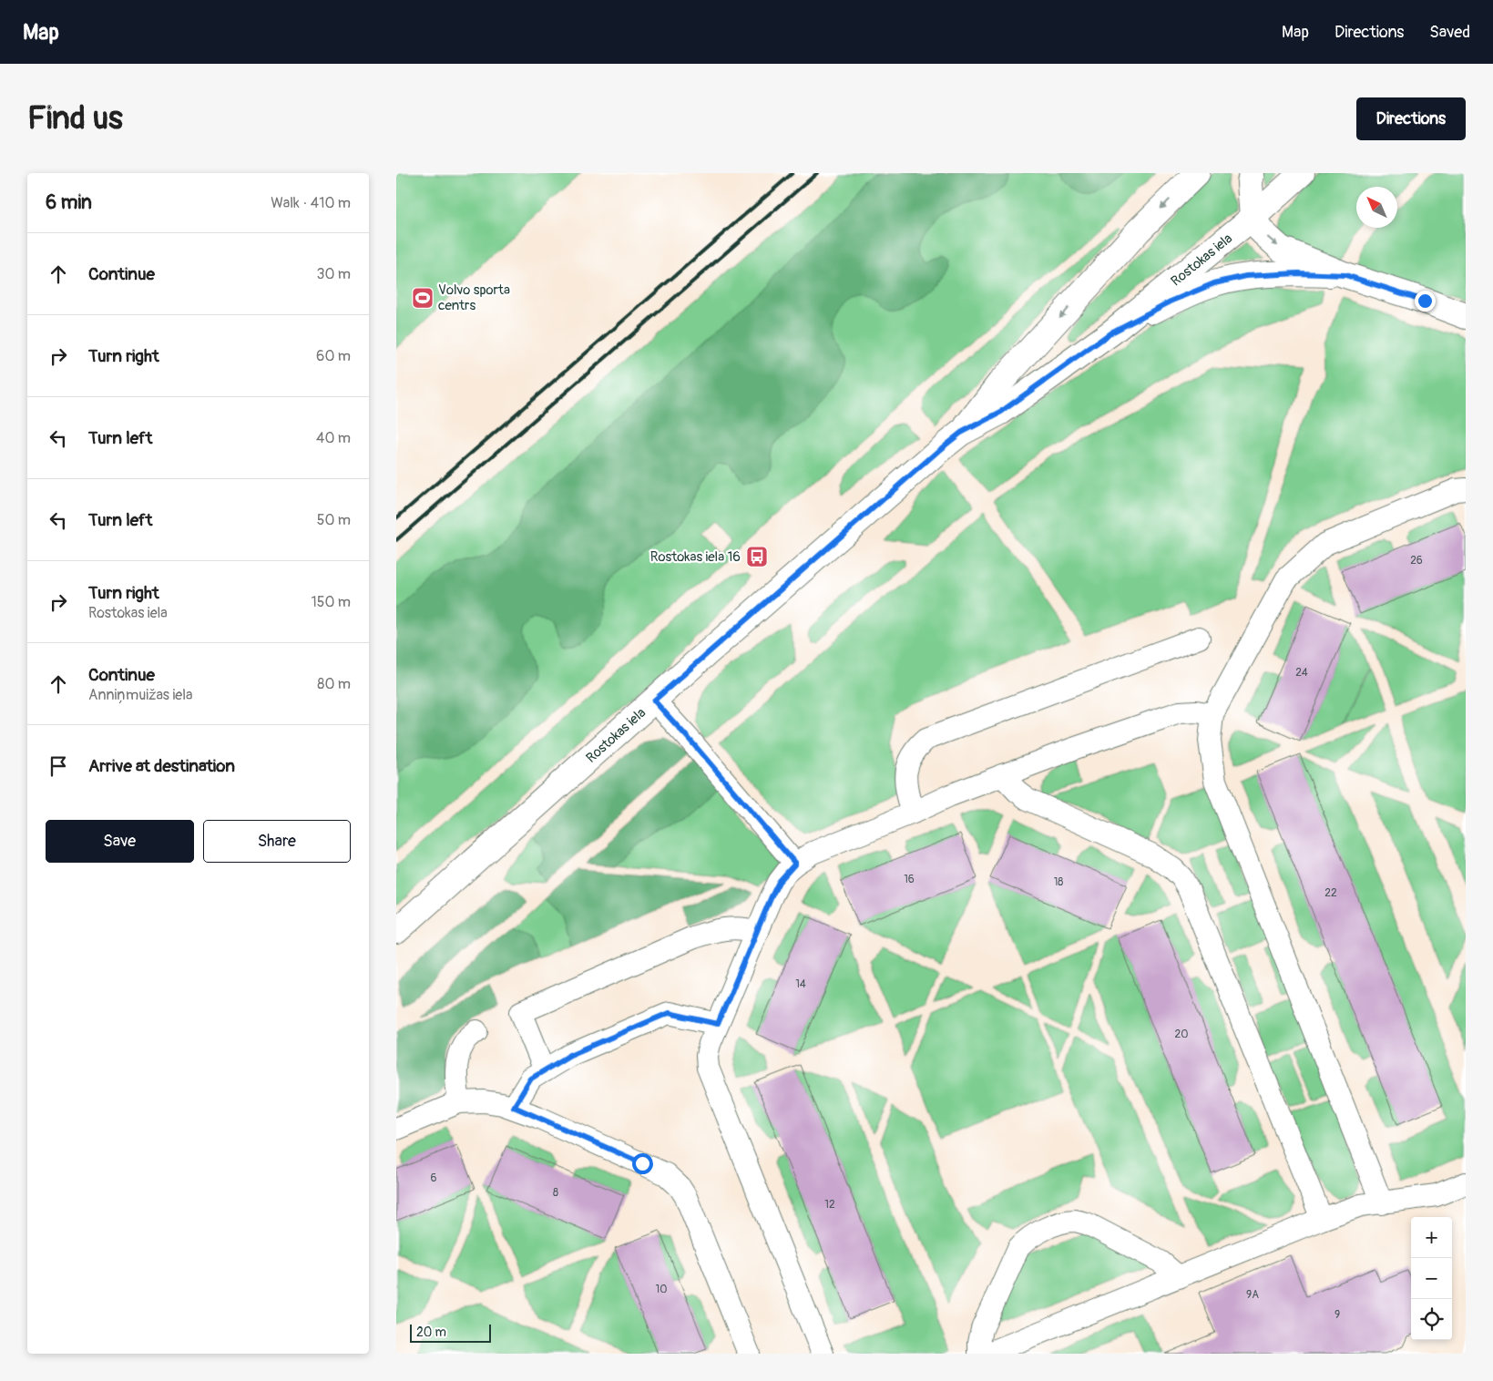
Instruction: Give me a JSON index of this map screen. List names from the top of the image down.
{
  "streets": {
    "street": ["Rostokas iela"]
  },
  "places": {
    "sports": ["Volvo sporta centrs"],
    "bus stop": ["Rostokas iela 16"]
  },
  "house_numbers": [
    "26",
    "24",
    "16",
    "18",
    "22",
    "14",
    "20",
    "6",
    "8",
    "12",
    "10",
    "9A",
    "9"
  ],
  "scale_bar": "20 m",
  "north": "top left",
  "page": {
    "header": "Map",
    "nav": ["Map", "Directions", "Saved"],
    "buttons": [
      "Directions",
      ["Save", "Share"]
    ],
    "title": "Find us",
    "heading": ["6 min", "Walk · 410 m"],
    "list": [
      ["Continue", "30 m"],
      ["Turn right", "60 m"],
      ["Turn left", "40 m"],
      ["Turn left", "50 m"],
      ["Turn right", "Rostokas iela", "150 m"],
      ["Continue", "Anniņmuižas iela", "80 m"],
      "Arrive at destination"
    ],
    "map_buttons": ["+", "−"],
    "scale": "20 m"
  }
}
